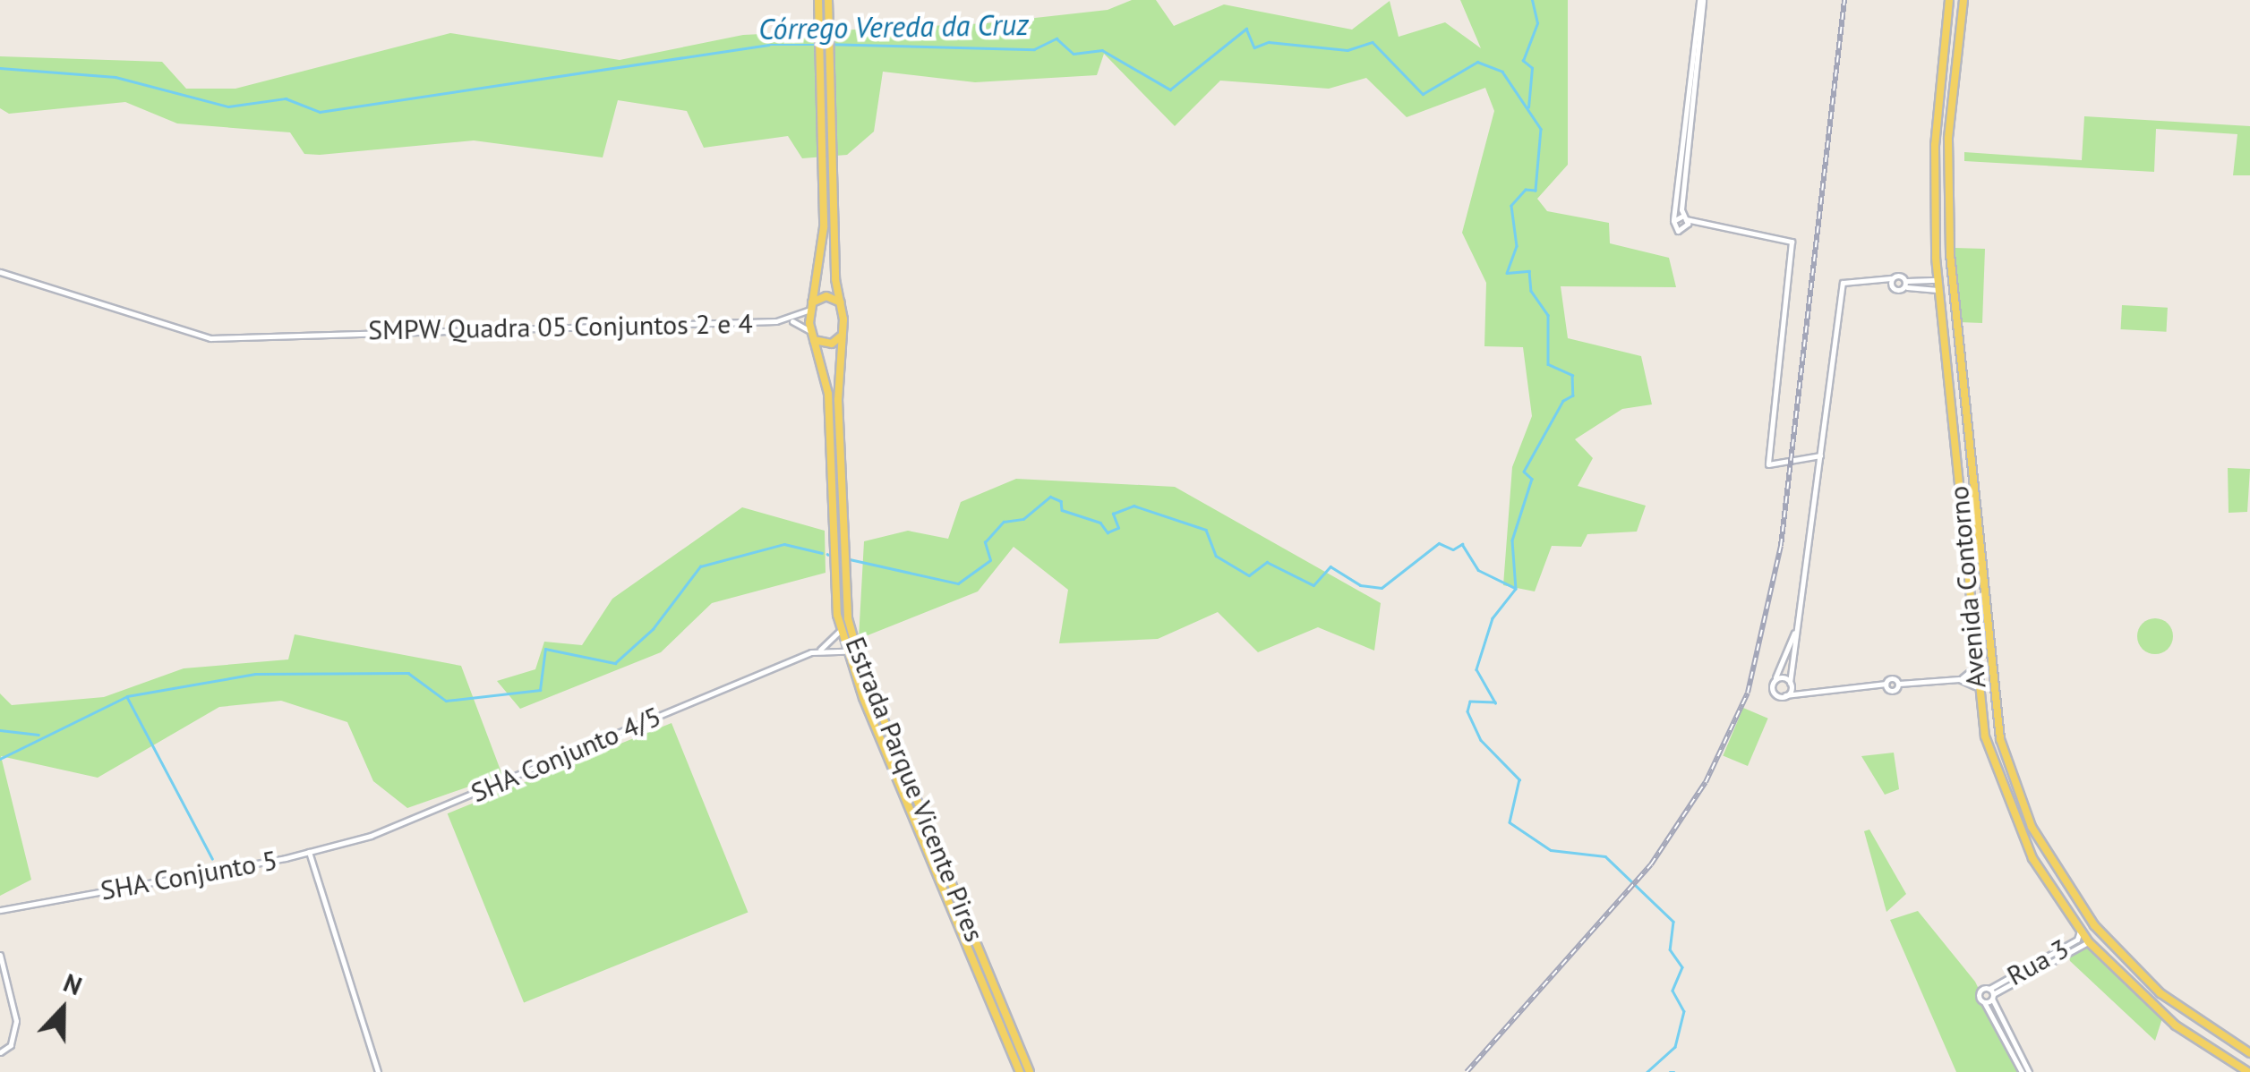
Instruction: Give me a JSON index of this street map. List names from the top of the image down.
{
  "streets": {
    "main road": ["Avenida Contorno", "Estrada Parque Vicente Pires"],
    "street": [
      "SMPW Quadra 05 Conjuntos 2 e 4",
      "SHA Conjunto 4/5",
      "SHA Conjunto 5",
      "Rua 3"
    ]
  },
  "crossings": [
    ["SMPW Quadra 05 Conjuntos 2 e 4", "Estrada Parque Vicente Pires"],
    ["Avenida Contorno", "Rua 3"],
    ["SHA Conjunto 4/5", "Estrada Parque Vicente Pires"],
    ["SHA Conjunto 4/5", "SHA Conjunto 5"]
  ],
  "water": ["Córrego Vereda da Cruz"],
  "north": "top"
}
